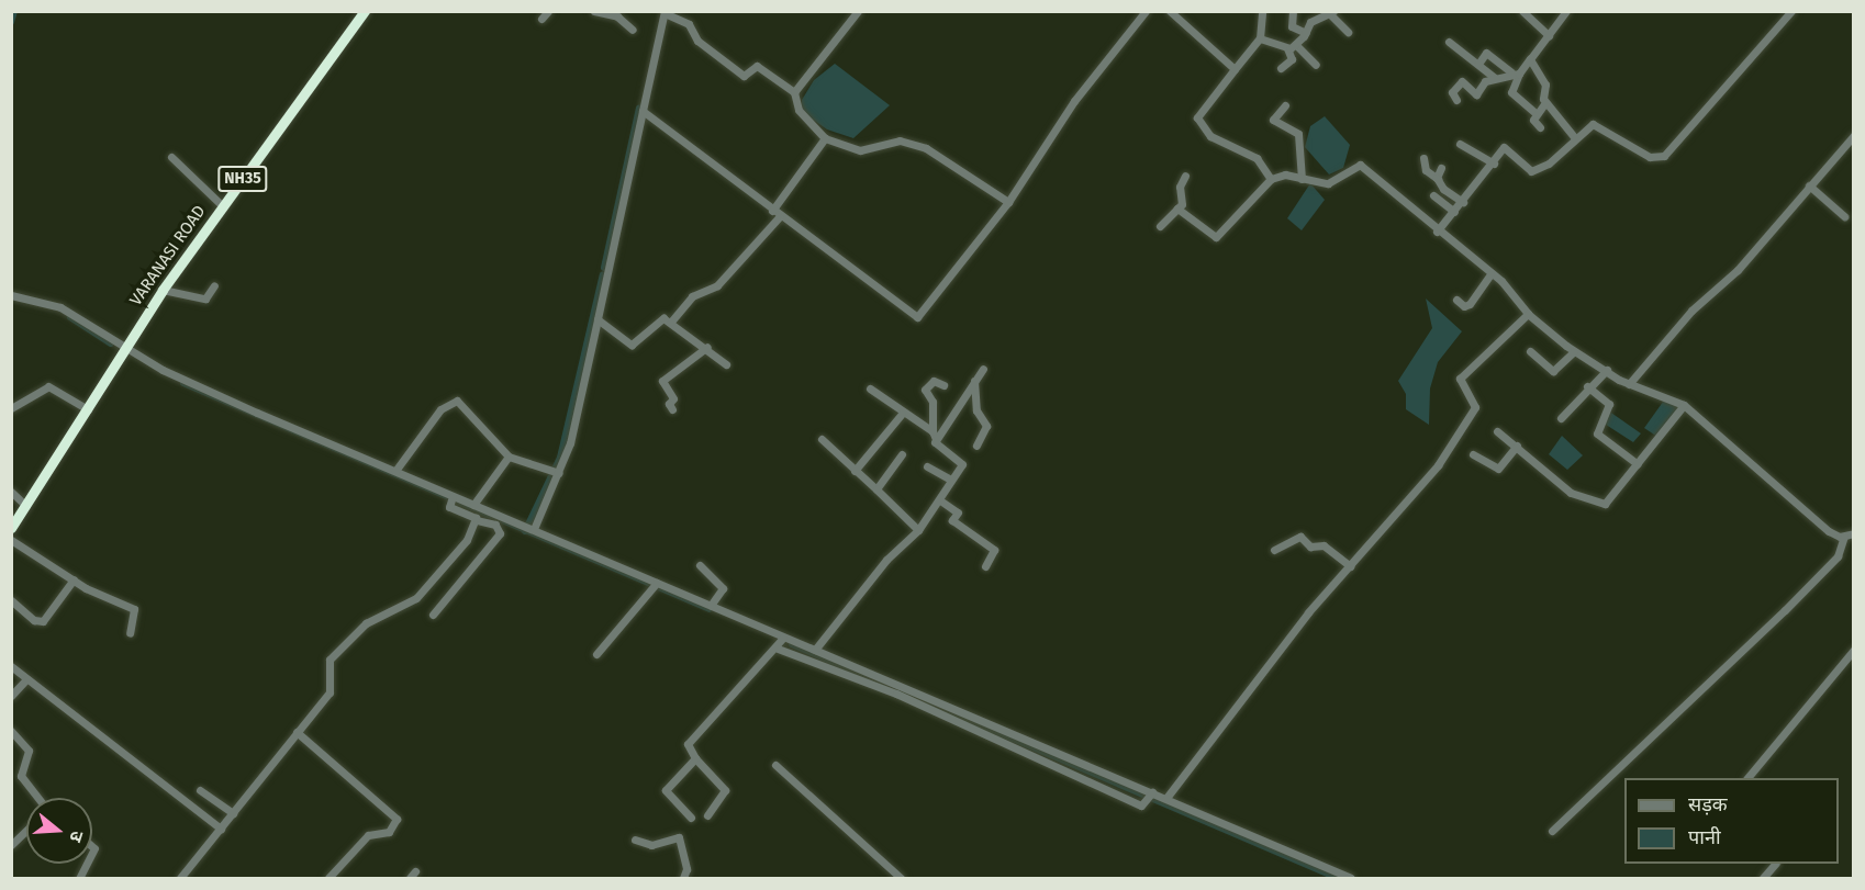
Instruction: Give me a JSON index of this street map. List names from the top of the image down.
{
  "streets": {
    "highway": ["NH35", "VARANASI ROAD"]
  },
  "legend": ["सड़क", "पानी"],
  "north": "right"
}
